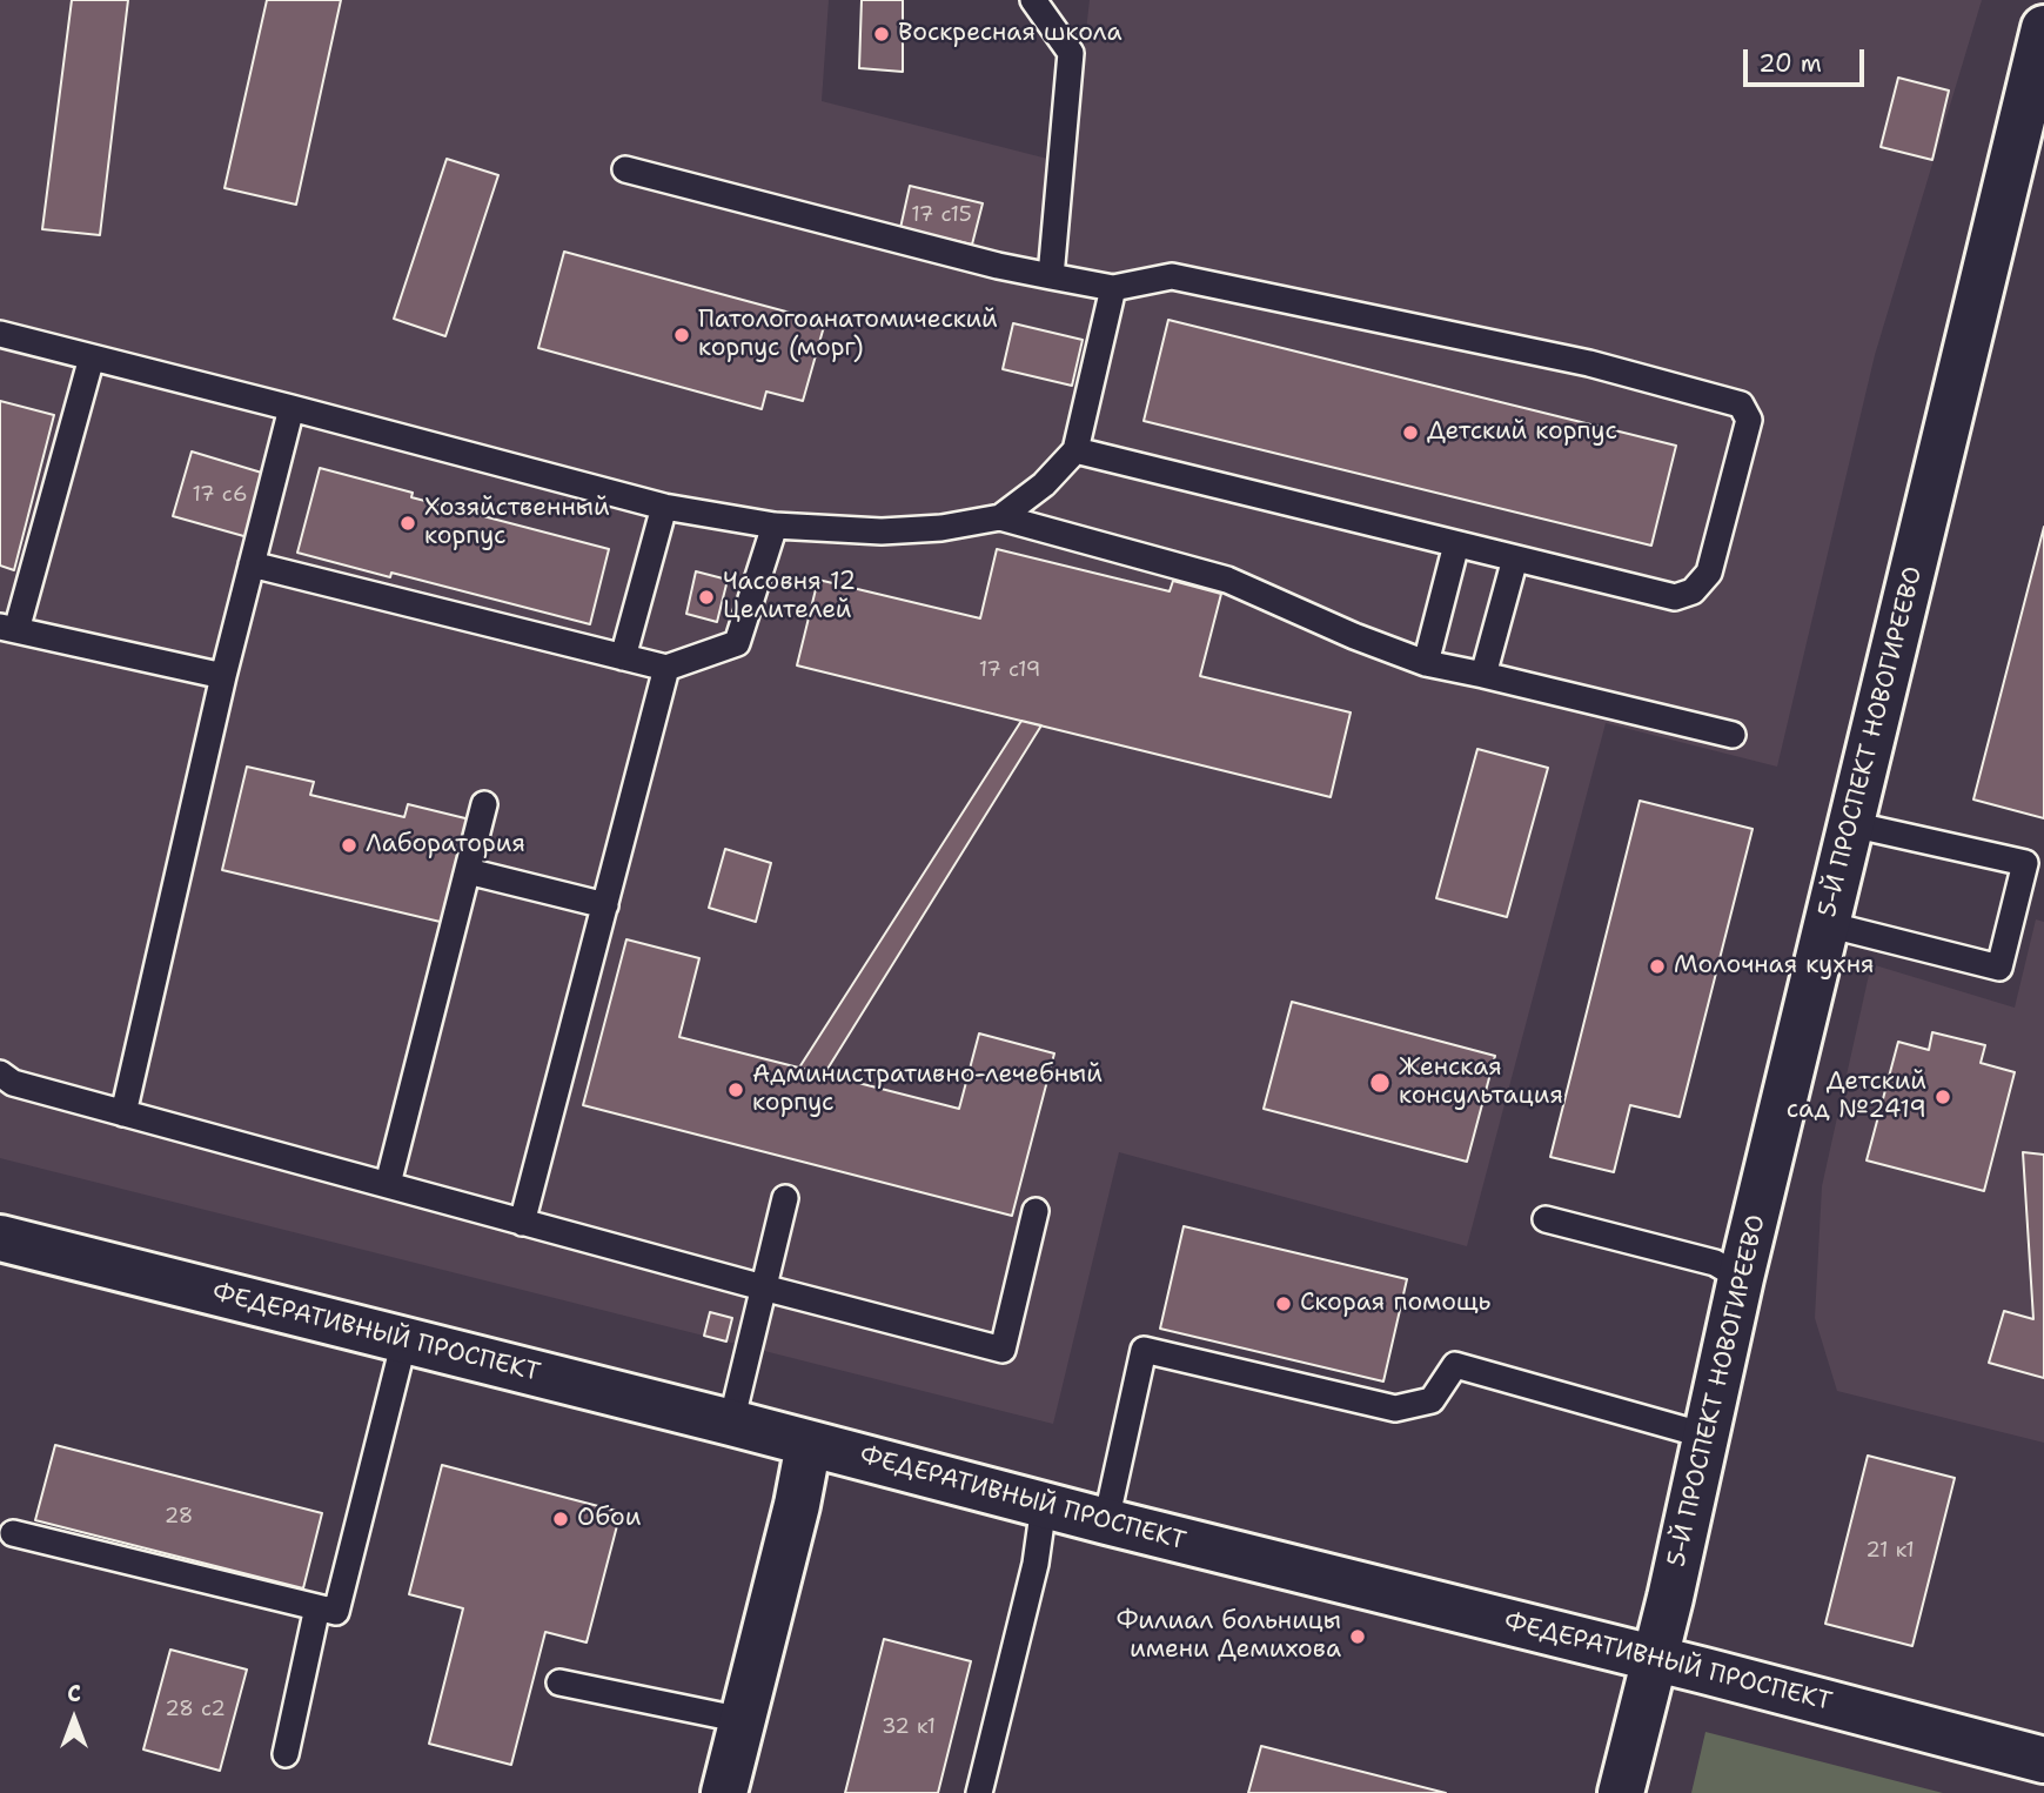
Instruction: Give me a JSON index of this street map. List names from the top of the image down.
{
  "streets": {
    "street": ["5-Й ПРОСПЕКТ НОВОГИРЕЕВО", "ФЕДЕРАТИВНЫЙ ПРОСПЕКТ"]
  },
  "crossings": [
    ["5-Й ПРОСПЕКТ НОВОГИРЕЕВО", "ФЕДЕРАТИВНЫЙ ПРОСПЕКТ"]
  ],
  "places": [
    "Воскресная школа",
    "Патологоанатомический корпус (морг)",
    "Детский корпус",
    "Хозяйственный корпус",
    "Часовня 12 Целителей",
    "Лаборатория",
    "Молочная кухня",
    "Женская консультация",
    "Административно-лечебный корпус",
    "Детский сад №2419",
    "Скорая помощь",
    "Обои",
    "Филиал больницы имени Демихова"
  ],
  "house_numbers": [
    "17 с15",
    "17 с6",
    "17 с19",
    "28",
    "21 к1",
    "28 с2",
    "32 к1"
  ],
  "scale_bar": "20 m",
  "north": "top"
}
